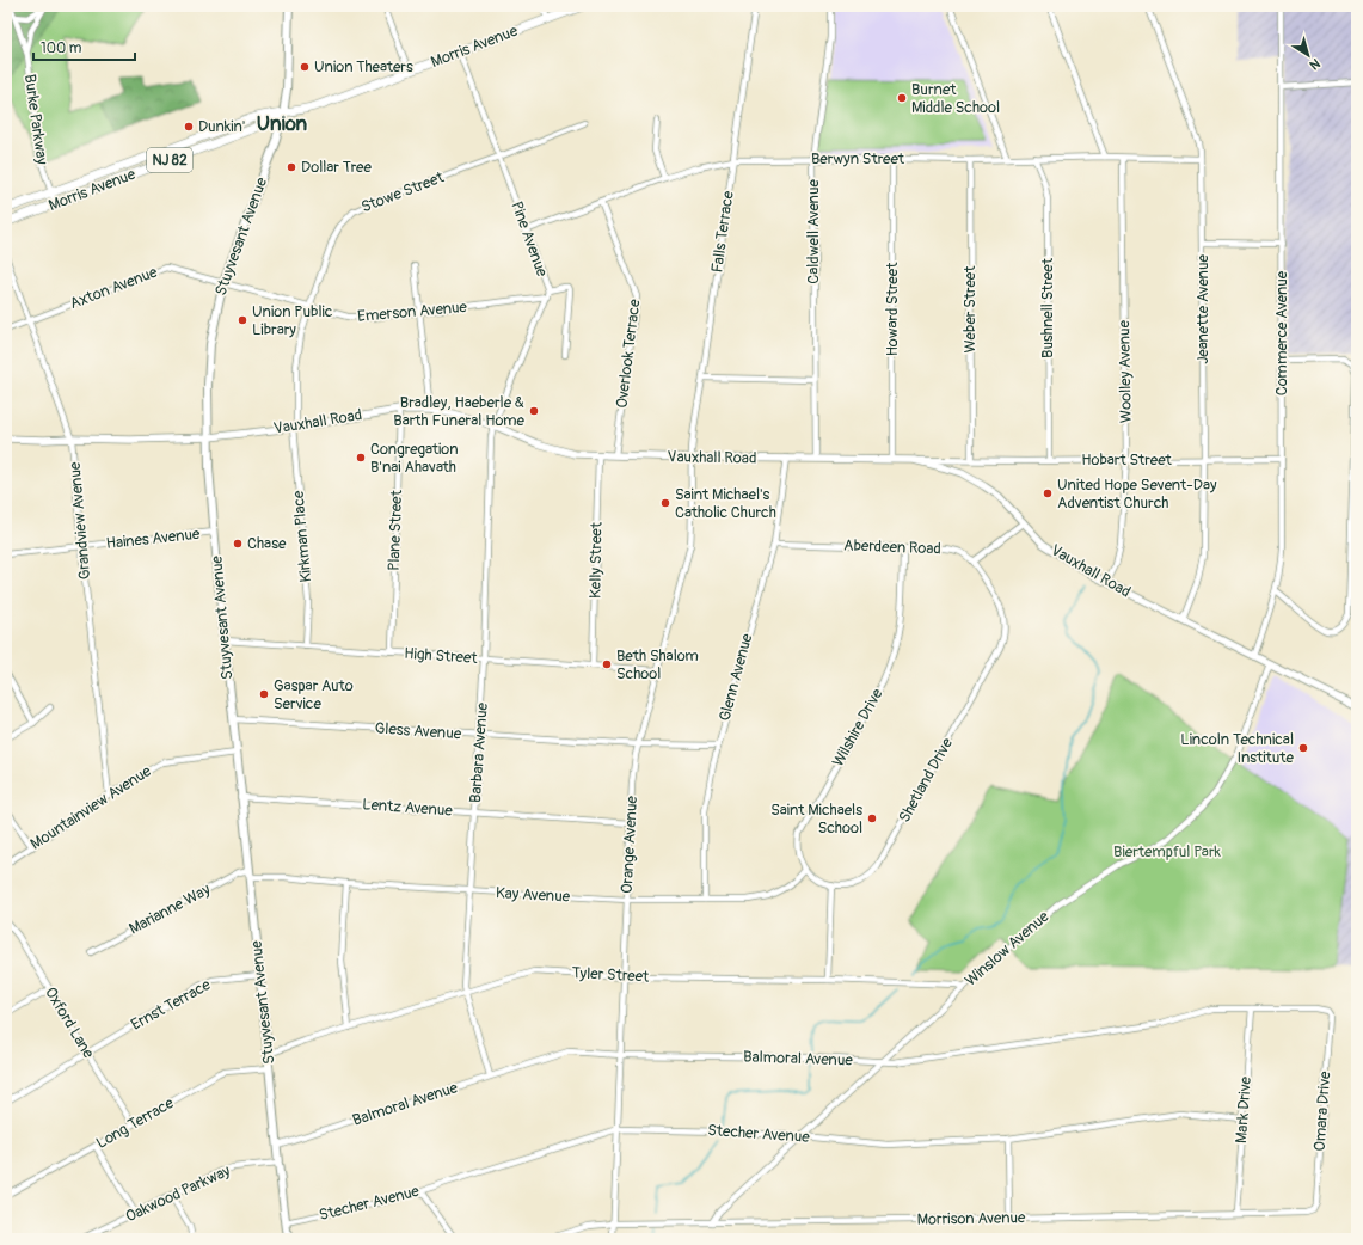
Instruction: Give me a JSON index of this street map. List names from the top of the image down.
{
  "streets": {
    "main road": ["Morris Avenue", "NJ 82", "Stuyvesant Avenue"],
    "street": [
      "Burke Parkway",
      "Berwyn Street",
      "Stowe Street",
      "Falls Terrace",
      "Caldwell Avenue",
      "Pine Avenue",
      "Axton Avenue",
      "Bushnell Street",
      "Howard Street",
      "Weber Street",
      "Jeanette Avenue",
      "Emerson Avenue",
      "Commerce Avenue",
      "Overlook Terrace",
      "Woolley Avenue",
      "Vauxhall Road",
      "Hobart Street",
      "Grandview Avenue",
      "Plane Street",
      "Kirkman Place",
      "Haines Avenue",
      "Aberdeen Road",
      "Kelly Street",
      "High Street",
      "Glenn Avenue",
      "Wilshire Drive",
      "Gless Avenue",
      "Barbara Avenue",
      "Shetland Drive",
      "Mountainview Avenue",
      "Lentz Avenue",
      "Orange Avenue",
      "Kay Avenue",
      "Marianne Way",
      "Winslow Avenue",
      "Tyler Street",
      "Ernst Terrace",
      "Oxford Lane",
      "Balmoral Avenue",
      "Mark Drive",
      "Omara Drive",
      "Long Terrace",
      "Stecher Avenue",
      "Oakwood Parkway",
      "Morrison Avenue"
    ]
  },
  "crossings": [
    ["Morris Avenue", "Burke Parkway"],
    ["Morris Avenue", "Stuyvesant Avenue"],
    ["Morris Avenue", "Pine Avenue"],
    ["Berwyn Street", "Falls Terrace"],
    ["Berwyn Street", "Caldwell Avenue"],
    ["Berwyn Street", "Pine Avenue"],
    ["Berwyn Street", "Bushnell Street"],
    ["Berwyn Street", "Howard Street"],
    ["Berwyn Street", "Weber Street"],
    ["Berwyn Street", "Jeanette Avenue"],
    ["Berwyn Street", "Overlook Terrace"],
    ["Berwyn Street", "Woolley Avenue"],
    ["Stowe Street", "Pine Avenue"],
    ["Stowe Street", "Emerson Avenue"],
    ["Stowe Street", "Vauxhall Road"],
    ["Stowe Street", "Kirkman Place"],
    ["Falls Terrace", "Vauxhall Road"],
    ["Falls Terrace", "Orange Avenue"],
    ["Caldwell Avenue", "Vauxhall Road"],
    ["Stuyvesant Avenue", "Axton Avenue"],
    ["Stuyvesant Avenue", "Emerson Avenue"],
    ["Stuyvesant Avenue", "Vauxhall Road"],
    ["Stuyvesant Avenue", "Haines Avenue"],
    ["Stuyvesant Avenue", "High Street"],
    ["Stuyvesant Avenue", "Gless Avenue"],
    ["Stuyvesant Avenue", "Mountainview Avenue"],
    ["Stuyvesant Avenue", "Lentz Avenue"],
    ["Stuyvesant Avenue", "Kay Avenue"],
    ["Stuyvesant Avenue", "Marianne Way"],
    ["Stuyvesant Avenue", "Tyler Street"],
    ["Stuyvesant Avenue", "Ernst Terrace"],
    ["Stuyvesant Avenue", "Balmoral Avenue"],
    ["Stuyvesant Avenue", "Long Terrace"],
    ["Stuyvesant Avenue", "Stecher Avenue"],
    ["Stuyvesant Avenue", "Oakwood Parkway"],
    ["Pine Avenue", "Emerson Avenue"],
    ["Pine Avenue", "Vauxhall Road"],
    ["Pine Avenue", "Barbara Avenue"],
    ["Axton Avenue", "Emerson Avenue"],
    ["Axton Avenue", "Grandview Avenue"],
    ["Bushnell Street", "Hobart Street"],
    ["Howard Street", "Vauxhall Road"],
    ["Weber Street", "Hobart Street"],
    ["Jeanette Avenue", "Vauxhall Road"],
    ["Jeanette Avenue", "Hobart Street"],
    ["Commerce Avenue", "Vauxhall Road"],
    ["Commerce Avenue", "Hobart Street"],
    ["Overlook Terrace", "Vauxhall Road"],
    ["Woolley Avenue", "Vauxhall Road"],
    ["Woolley Avenue", "Hobart Street"],
    ["Vauxhall Road", "Hobart Street"],
    ["Vauxhall Road", "Grandview Avenue"],
    ["Vauxhall Road", "Plane Street"],
    ["Vauxhall Road", "Kirkman Place"],
    ["Vauxhall Road", "Kelly Street"],
    ["Vauxhall Road", "Glenn Avenue"],
    ["Vauxhall Road", "Barbara Avenue"],
    ["Vauxhall Road", "Orange Avenue"],
    ["Vauxhall Road", "Winslow Avenue"],
    ["Grandview Avenue", "Haines Avenue"],
    ["Grandview Avenue", "Mountainview Avenue"],
    ["Plane Street", "High Street"],
    ["Kirkman Place", "High Street"],
    ["Aberdeen Road", "Glenn Avenue"],
    ["Aberdeen Road", "Wilshire Drive"],
    ["Aberdeen Road", "Shetland Drive"],
    ["Kelly Street", "High Street"],
    ["High Street", "Barbara Avenue"],
    ["High Street", "Orange Avenue"],
    ["Glenn Avenue", "Gless Avenue"],
    ["Glenn Avenue", "Kay Avenue"],
    ["Wilshire Drive", "Kay Avenue"],
    ["Gless Avenue", "Barbara Avenue"],
    ["Gless Avenue", "Orange Avenue"],
    ["Barbara Avenue", "Lentz Avenue"],
    ["Barbara Avenue", "Kay Avenue"],
    ["Barbara Avenue", "Tyler Street"],
    ["Barbara Avenue", "Balmoral Avenue"],
    ["Lentz Avenue", "Orange Avenue"],
    ["Orange Avenue", "Kay Avenue"],
    ["Orange Avenue", "Tyler Street"],
    ["Orange Avenue", "Balmoral Avenue"],
    ["Orange Avenue", "Stecher Avenue"],
    ["Orange Avenue", "Morrison Avenue"],
    ["Kay Avenue", "Marianne Way"],
    ["Winslow Avenue", "Tyler Street"],
    ["Winslow Avenue", "Balmoral Avenue"],
    ["Winslow Avenue", "Stecher Avenue"],
    ["Winslow Avenue", "Morrison Avenue"],
    ["Ernst Terrace", "Oxford Lane"],
    ["Oxford Lane", "Long Terrace"],
    ["Balmoral Avenue", "Mark Drive"],
    ["Balmoral Avenue", "Omara Drive"],
    ["Mark Drive", "Stecher Avenue"],
    ["Mark Drive", "Morrison Avenue"],
    ["Omara Drive", "Morrison Avenue"]
  ],
  "districts": ["Union"],
  "parks": ["Biertempful Park"],
  "places": [
    "Union Theaters",
    "Burnet Middle School",
    "Dunkin'",
    "Dollar Tree",
    "Union Public Library",
    "Bradley, Haeberle & Barth Funeral Home",
    "Congregation B'nai Ahavath",
    "United Hope Sevent-Day Adventist Church",
    "Saint Michael's Catholic Church",
    "Chase",
    "Beth Shalom School",
    "Gaspar Auto Service",
    "Lincoln Technical Institute",
    "Saint Michaels School"
  ],
  "scale_bar": "100 m",
  "north": "bottom right"
}
